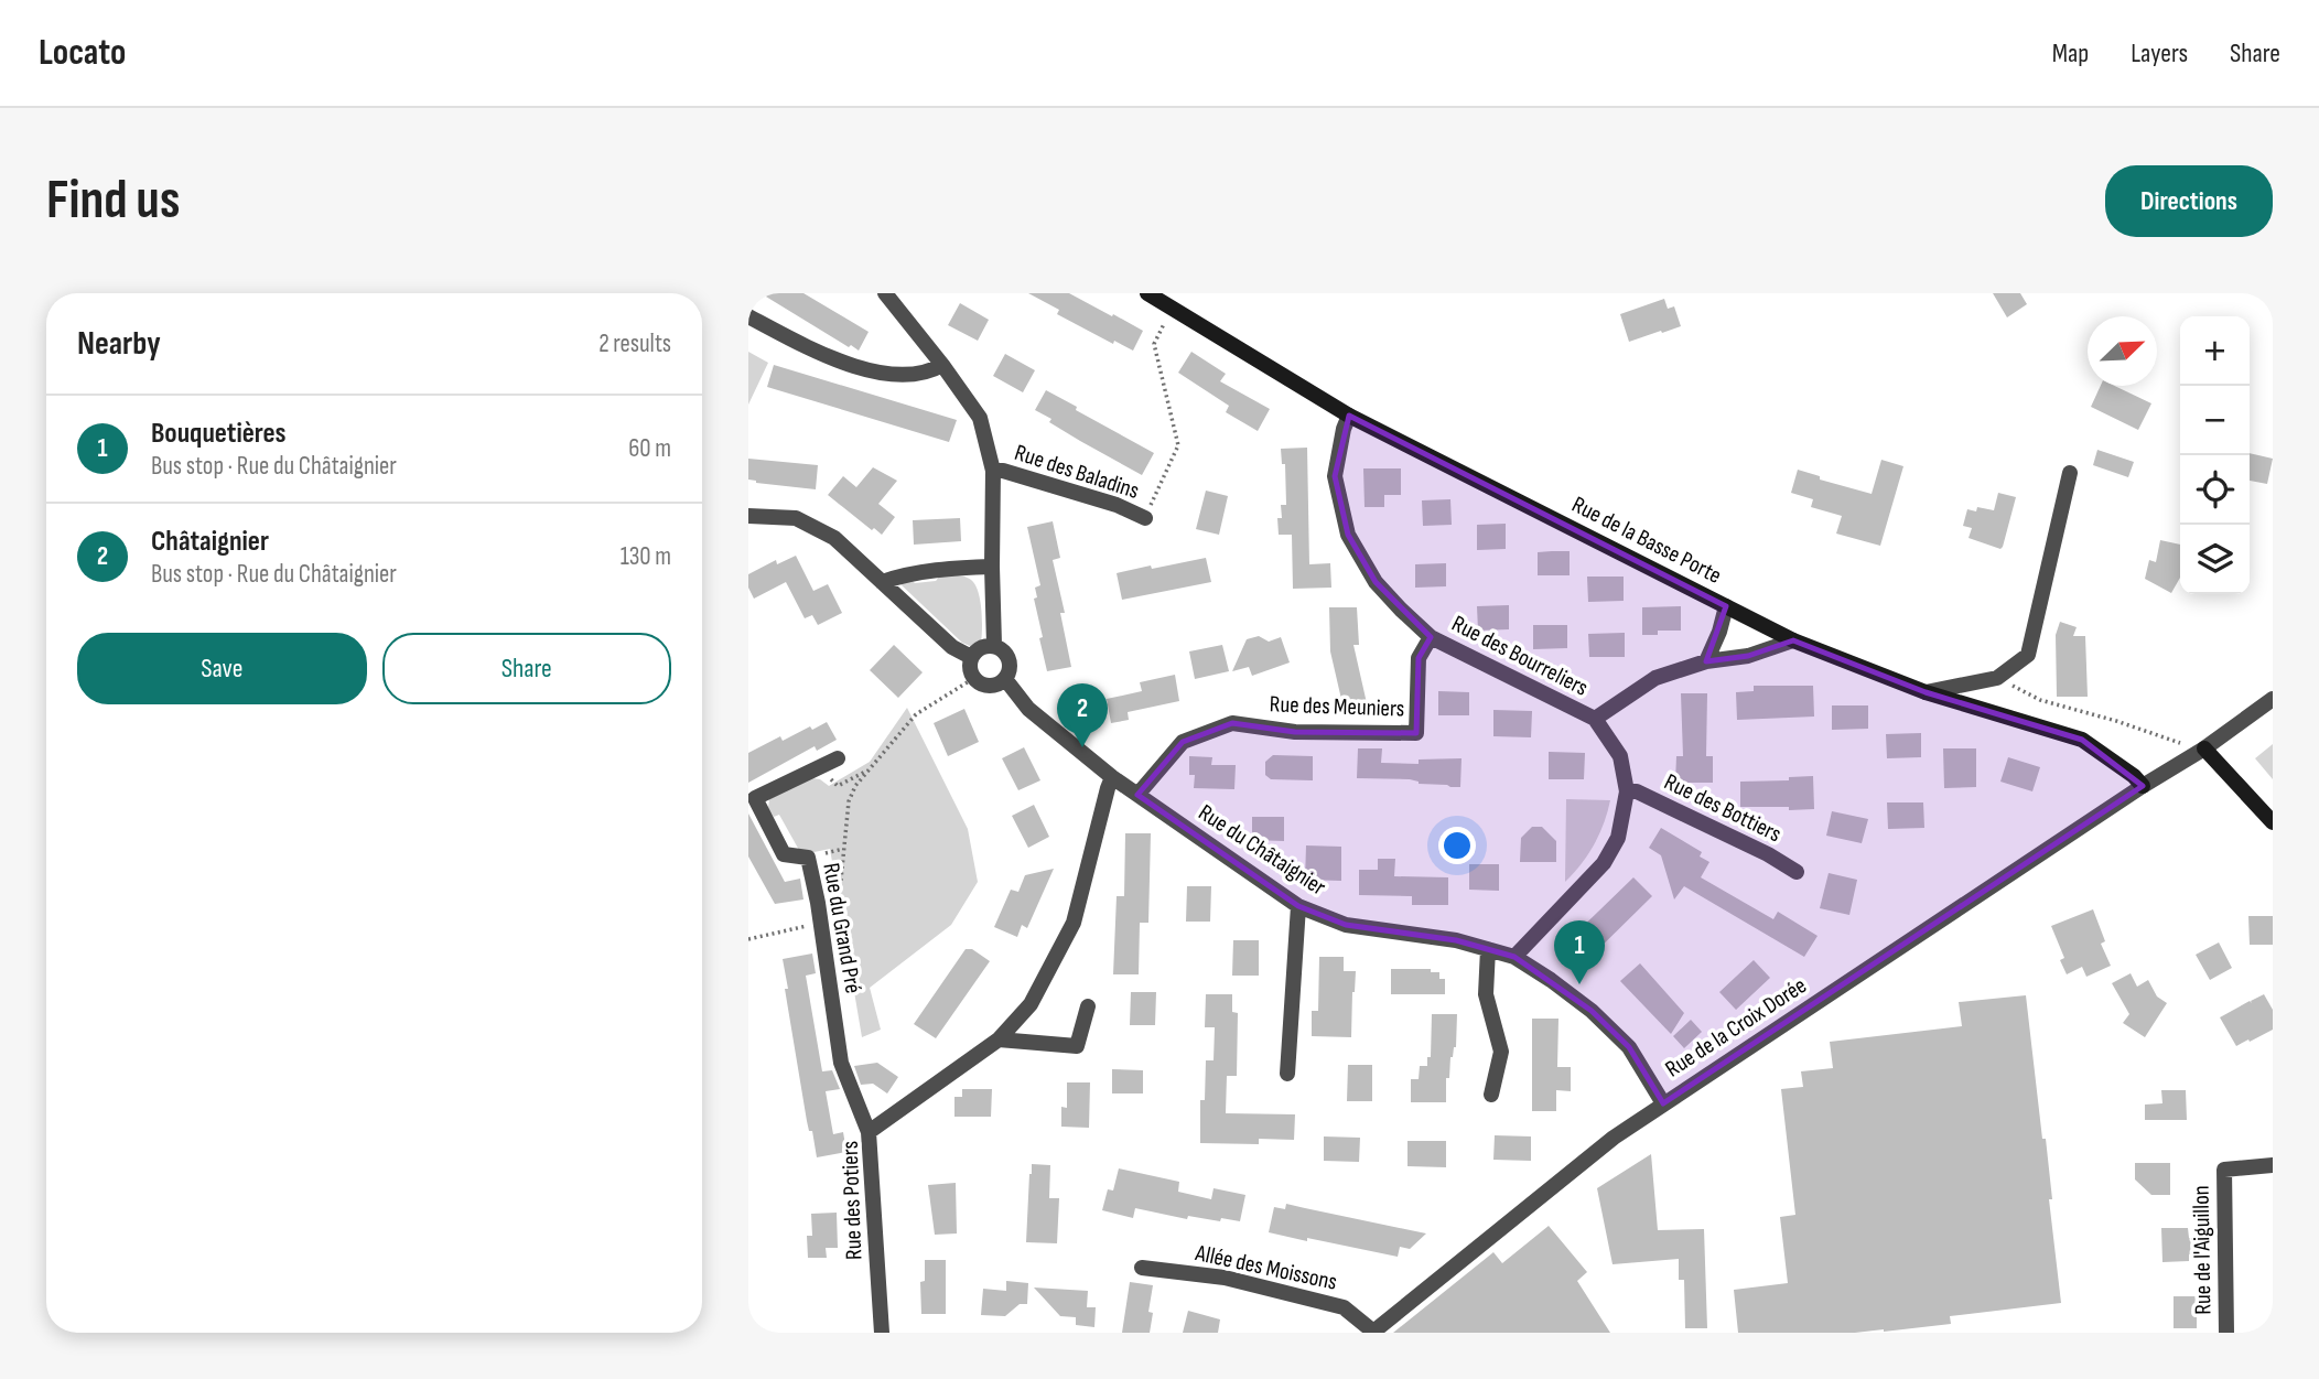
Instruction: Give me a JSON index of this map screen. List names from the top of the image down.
{
  "streets": {
    "street": [
      "Rue des Baladins",
      "Rue de la Basse Porte",
      "Rue des Bourreliers",
      "Rue des Meuniers",
      "Rue des Bottiers",
      "Rue du Châtaignier",
      "Rue du Grand Pré",
      "Rue de la Croix Dorée",
      "Rue des Potiers",
      "Rue de l'Aiguillon",
      "Allée des Moissons"
    ]
  },
  "crossings": [
    ["Rue de la Basse Porte", "Rue des Bourreliers"],
    ["Rue de la Basse Porte", "Rue de la Croix Dorée"],
    ["Rue des Bourreliers", "Rue des Meuniers"],
    ["Rue des Meuniers", "Rue du Châtaignier"],
    ["Rue du Châtaignier", "Rue de la Croix Dorée"],
    ["Rue du Châtaignier", "Rue des Potiers"],
    ["Rue du Grand Pré", "Rue des Potiers"],
    ["Rue de la Croix Dorée", "Allée des Moissons"]
  ],
  "north": "top right",
  "page": {
    "header": "Locato",
    "nav": ["Map", "Layers", "Share"],
    "buttons": [
      "Directions",
      ["Save", "Share"]
    ],
    "title": "Find us",
    "heading": ["Nearby", "2 results"],
    "map_buttons": ["+", "−"],
    "list": [
      {
        "mark": "1",
        "name": "Bouquetières",
        "note": "Bus stop · Rue du Châtaignier",
        "value": "60 m"
      },
      {
        "mark": "2",
        "name": "Châtaignier",
        "note": "Bus stop · Rue du Châtaignier",
        "value": "130 m"
      }
    ],
    "pins": ["2", "1"]
  }
}
